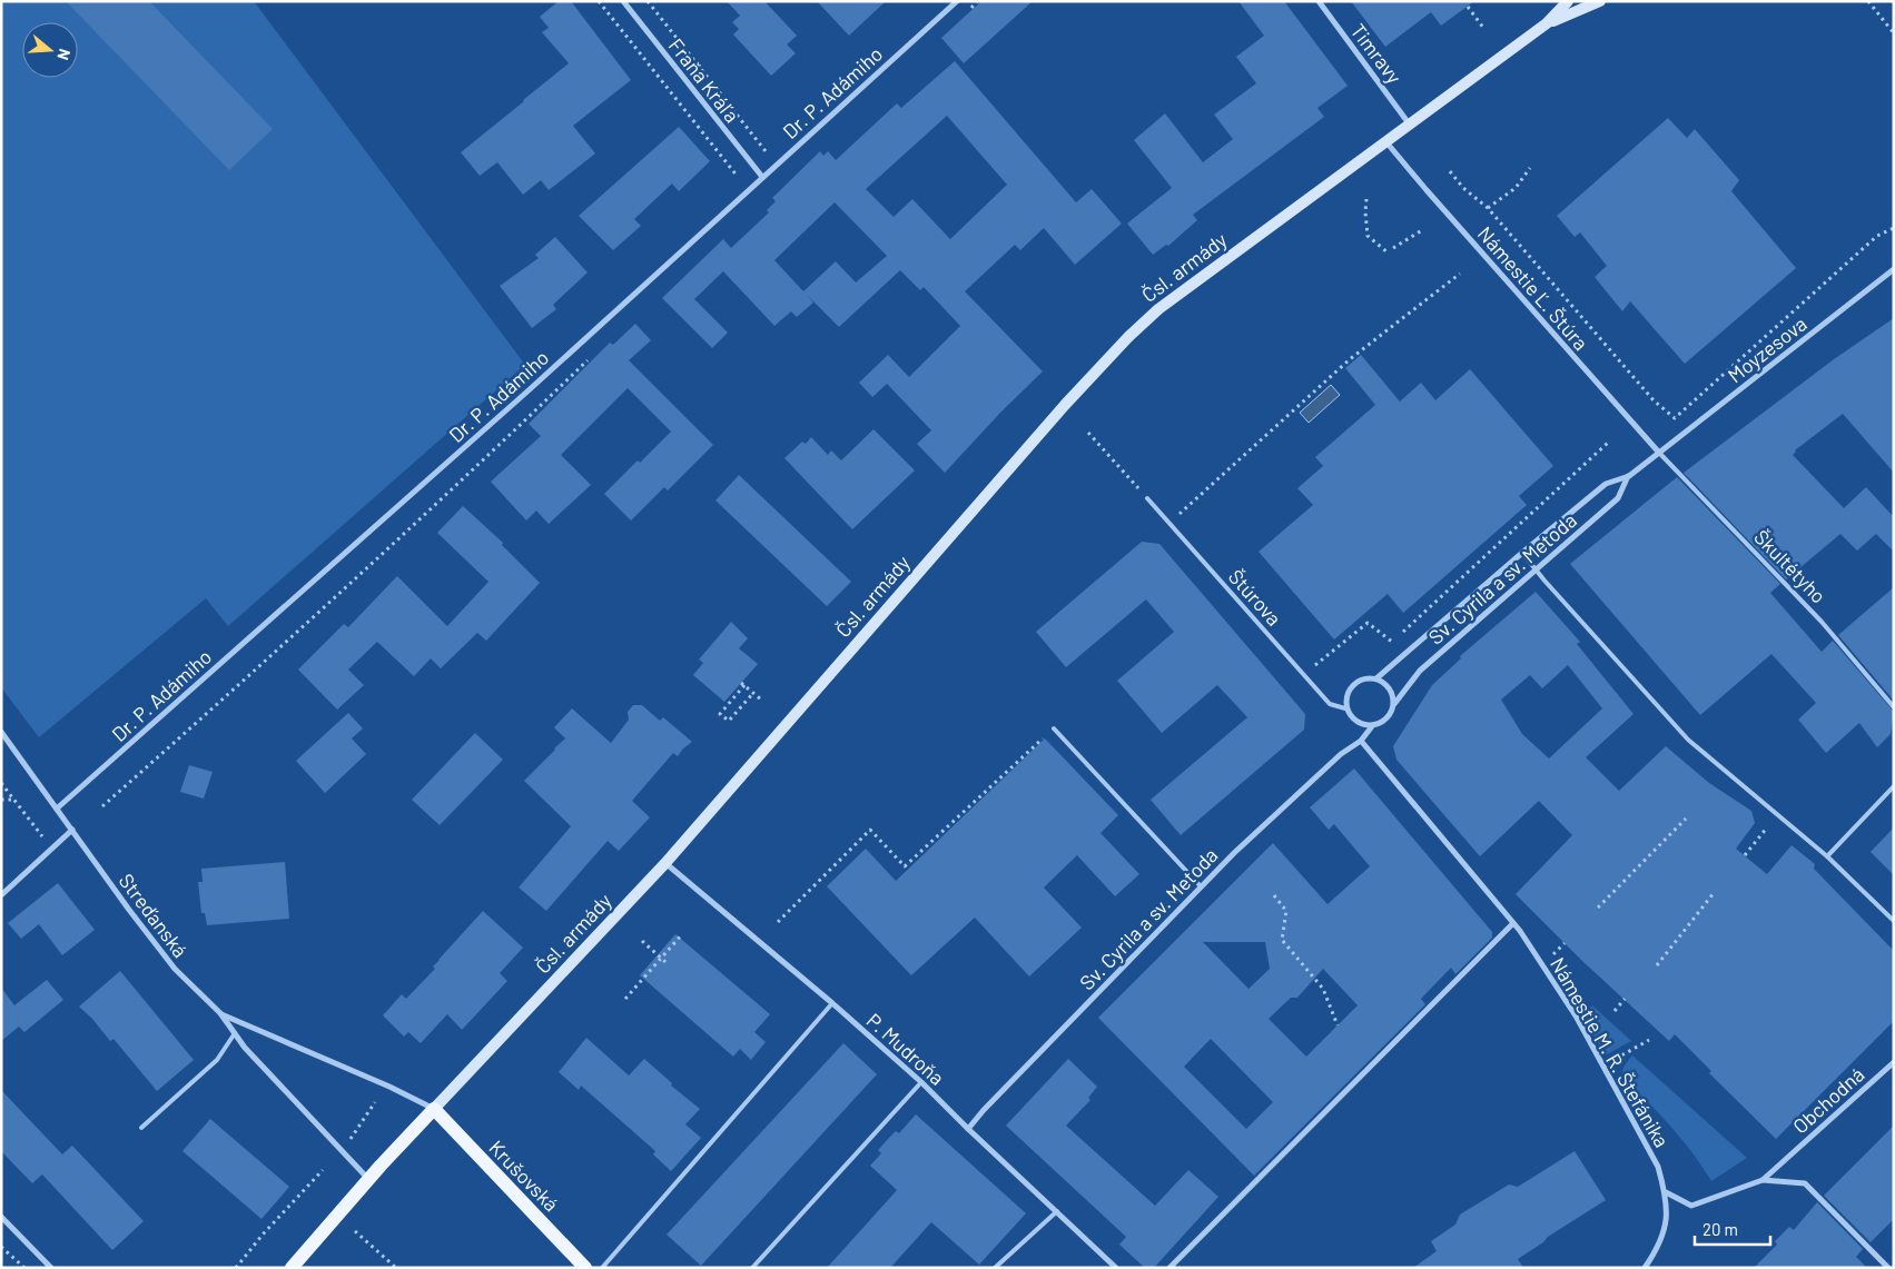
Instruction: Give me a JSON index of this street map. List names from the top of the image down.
{
  "streets": {
    "main road": ["Čsl. armády", "Krušovská"],
    "street": [
      "Timravy",
      "Fraňa Kráľa",
      "Dr. P. Adámiho",
      "Námestie Ľ. Štúra",
      "Moyzesova",
      "Sv. Cyrila a sv. Metoda",
      "Streďanská",
      "P. Mudroňa",
      "Námestie M. R. Štefánika",
      "Obchodná"
    ],
    "lane": ["Škultétyho", "Štúrova"]
  },
  "crossings": [
    ["Timravy", "Čsl. armády"],
    ["Fraňa Kráľa", "Dr. P. Adámiho"],
    ["Dr. P. Adámiho", "Streďanská"],
    ["Čsl. armády", "Námestie Ľ. Štúra"],
    ["Čsl. armády", "Streďanská"],
    ["Čsl. armády", "P. Mudroňa"],
    ["Čsl. armády", "Krušovská"],
    ["Námestie Ľ. Štúra", "Moyzesova"],
    ["Námestie Ľ. Štúra", "Škultétyho"],
    ["Námestie Ľ. Štúra", "Sv. Cyrila a sv. Metoda"],
    ["Moyzesova", "Škultétyho"],
    ["Moyzesova", "Sv. Cyrila a sv. Metoda"],
    ["Škultétyho", "Sv. Cyrila a sv. Metoda"],
    ["Sv. Cyrila a sv. Metoda", "Štúrova"],
    ["Sv. Cyrila a sv. Metoda", "P. Mudroňa"],
    ["Streďanská", "Krušovská"]
  ],
  "scale_bar": "20 m",
  "north": "right"
}
